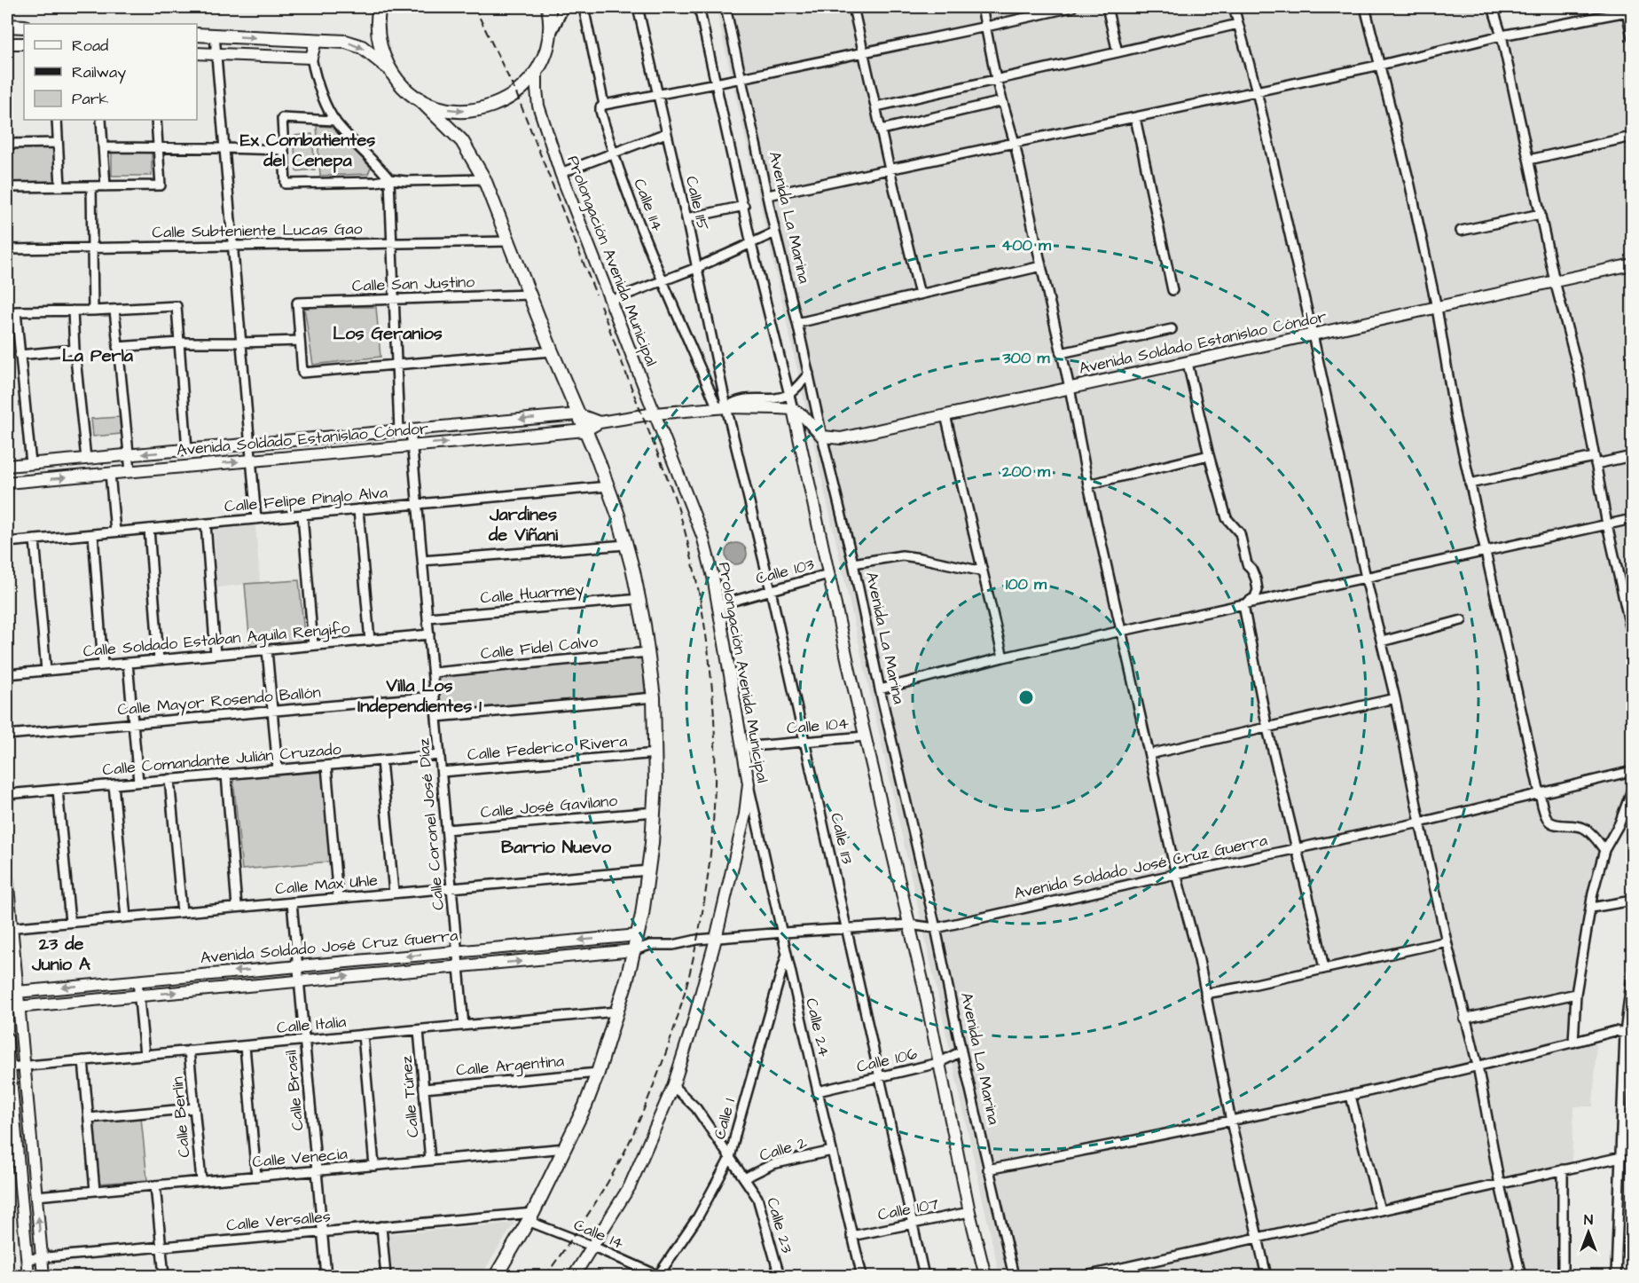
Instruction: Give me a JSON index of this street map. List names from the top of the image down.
{
  "streets": {
    "main road": ["Prolongación Avenida Municipal"],
    "street": [
      "Calle 115",
      "Calle 114",
      "Avenida La Marina",
      "Calle Subteniente Lucas Gao",
      "Calle San Justino",
      "Avenida Soldado Estanislao Cóndor",
      "Calle Felipe Pinglo Alva",
      "Calle 103",
      "Calle Huarmey",
      "Calle Soldado Estaban Aguila Rengifo",
      "Calle Fidel Calvo",
      "Calle Mayor Rosendo Ballón",
      "Calle 104",
      "Calle Federico Rivera",
      "Calle Comandante Julián Cruzado",
      "Calle José Gavilano",
      "Calle Coronel José Díaz",
      "Calle 113",
      "Avenida Soldado José Cruz Guerra",
      "Calle Max Uhle",
      "Calle Italia",
      "Calle 24",
      "Calle 106",
      "Calle Argentina",
      "Calle Brasil",
      "Calle Túnez",
      "Calle Berlín",
      "Calle 1",
      "Calle 2",
      "Calle Venecia",
      "Calle 107",
      "Calle Versalles",
      "Calle 23",
      "Calle 14"
    ]
  },
  "crossings": [
    ["Calle 115", "Calle 114"],
    ["Calle 115", "Avenida Soldado Estanislao Cóndor"],
    ["Calle 115", "Calle 113"],
    ["Calle 114", "Avenida Soldado Estanislao Cóndor"],
    ["Calle 114", "Calle 113"],
    ["Avenida La Marina", "Avenida Soldado Estanislao Cóndor"],
    ["Avenida La Marina", "Avenida Soldado José Cruz Guerra"],
    ["Avenida La Marina", "Calle 106"],
    ["Calle Subteniente Lucas Gao", "Prolongación Avenida Municipal"],
    ["Prolongación Avenida Municipal", "Calle San Justino"],
    ["Prolongación Avenida Municipal", "Avenida Soldado Estanislao Cóndor"],
    ["Prolongación Avenida Municipal", "Calle Felipe Pinglo Alva"],
    ["Prolongación Avenida Municipal", "Calle 103"],
    ["Prolongación Avenida Municipal", "Calle Huarmey"],
    ["Prolongación Avenida Municipal", "Calle Fidel Calvo"],
    ["Prolongación Avenida Municipal", "Calle 104"],
    ["Prolongación Avenida Municipal", "Calle Federico Rivera"],
    ["Prolongación Avenida Municipal", "Calle José Gavilano"],
    ["Prolongación Avenida Municipal", "Avenida Soldado José Cruz Guerra"],
    ["Prolongación Avenida Municipal", "Calle Max Uhle"],
    ["Prolongación Avenida Municipal", "Calle Italia"],
    ["Prolongación Avenida Municipal", "Calle 24"],
    ["Prolongación Avenida Municipal", "Calle Argentina"],
    ["Prolongación Avenida Municipal", "Calle Venecia"],
    ["Prolongación Avenida Municipal", "Calle Versalles"],
    ["Prolongación Avenida Municipal", "Calle 23"],
    ["Prolongación Avenida Municipal", "Calle 14"],
    ["Avenida Soldado Estanislao Cóndor", "Calle Coronel José Díaz"],
    ["Avenida Soldado Estanislao Cóndor", "Calle 113"],
    ["Calle Felipe Pinglo Alva", "Calle Coronel José Díaz"],
    ["Calle 103", "Calle 113"],
    ["Calle Huarmey", "Calle Coronel José Díaz"],
    ["Calle Soldado Estaban Aguila Rengifo", "Calle Coronel José Díaz"],
    ["Calle Fidel Calvo", "Calle Coronel José Díaz"],
    ["Calle Mayor Rosendo Ballón", "Calle Coronel José Díaz"],
    ["Calle 104", "Calle 113"],
    ["Calle Federico Rivera", "Calle Coronel José Díaz"],
    ["Calle Comandante Julián Cruzado", "Calle Coronel José Díaz"],
    ["Calle José Gavilano", "Calle Coronel José Díaz"],
    ["Calle Coronel José Díaz", "Avenida Soldado José Cruz Guerra"],
    ["Calle Coronel José Díaz", "Calle Max Uhle"],
    ["Calle Coronel José Díaz", "Calle Italia"],
    ["Calle 113", "Avenida Soldado José Cruz Guerra"],
    ["Calle 113", "Calle 106"],
    ["Calle 113", "Calle 107"],
    ["Avenida Soldado José Cruz Guerra", "Calle 24"],
    ["Avenida Soldado José Cruz Guerra", "Calle Brasil"],
    ["Calle Max Uhle", "Calle Brasil"],
    ["Calle Italia", "Calle Brasil"],
    ["Calle Italia", "Calle Túnez"],
    ["Calle Italia", "Calle Berlín"],
    ["Calle 24", "Calle 106"],
    ["Calle 24", "Calle 1"],
    ["Calle 24", "Calle 2"],
    ["Calle 24", "Calle 107"],
    ["Calle Argentina", "Calle Túnez"],
    ["Calle Brasil", "Calle Venecia"],
    ["Calle Brasil", "Calle Versalles"],
    ["Calle Túnez", "Calle Venecia"],
    ["Calle Berlín", "Calle Venecia"],
    ["Calle 1", "Calle 23"],
    ["Calle 1", "Calle 14"],
    ["Calle 2", "Calle 23"],
    ["Calle Versalles", "Calle 14"]
  ],
  "districts": [
    "Ex Combatientes del Cenepa",
    "Los Geranios",
    "La Perla",
    "Jardines de Viñani",
    "Villa Los Independientes 1",
    "Barrio Nuevo",
    "23 de Junio A"
  ],
  "legend": ["Road", "Railway", "Park"],
  "north": "top",
  "rings": [
    "400 m",
    "300 m",
    "200 m",
    "100 m"
  ]
}
